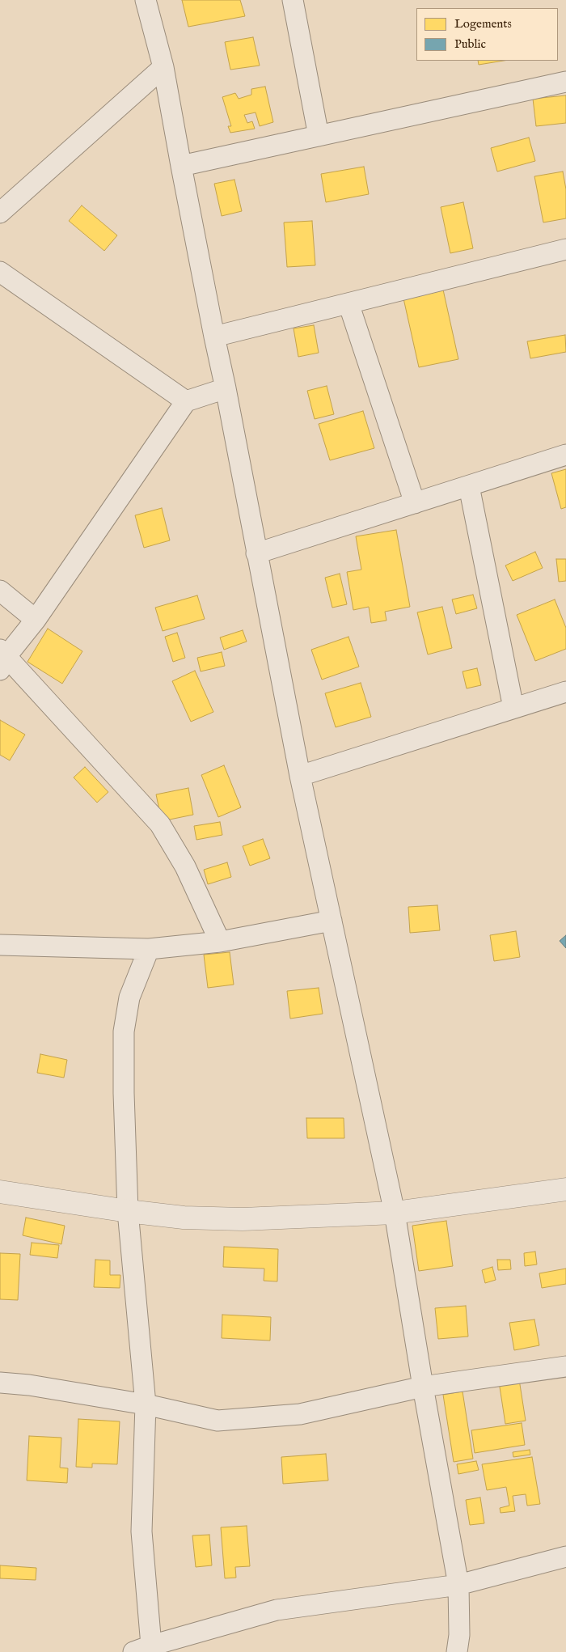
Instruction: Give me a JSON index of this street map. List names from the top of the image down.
{
  "legend": ["Logements", "Public"]
}
